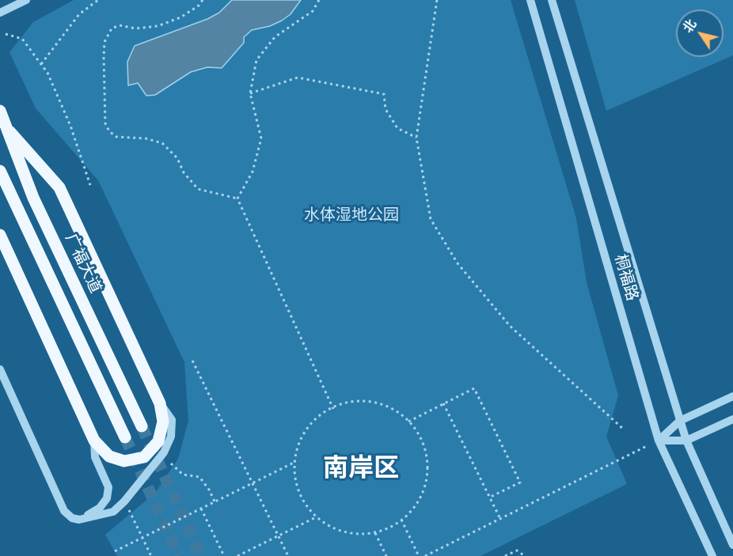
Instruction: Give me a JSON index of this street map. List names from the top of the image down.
{
  "streets": {
    "main road": ["广福大道"],
    "street": ["桐福路"]
  },
  "districts": ["南岸区"],
  "parks": ["水体湿地公园"],
  "north": "top left"
}
